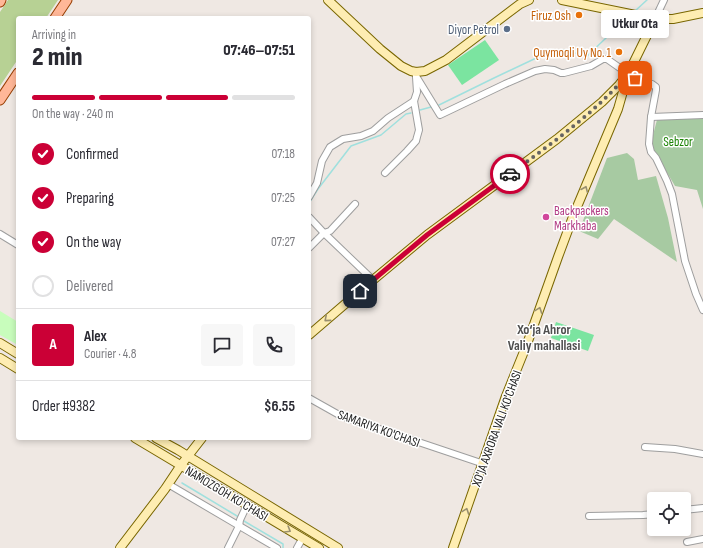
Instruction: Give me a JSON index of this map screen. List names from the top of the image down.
{
  "streets": {
    "main road": ["XO'JA AXRORA VALI KO'CHASI", "NAMOZGOH KO'CHASI"],
    "street": ["SAMARIYA KO'CHASI"]
  },
  "crossings": [
    ["SAMARIYA KO'CHASI", "XO'JA AXRORA VALI KO'CHASI"]
  ],
  "one_way": ["XO'JA AXRORA VALI KO'CHASI"],
  "districts": ["Xo‘ja Ahror Valiy mahallasi"],
  "parks": ["Sebzor"],
  "places": [
    "Firuz Osh",
    "Diyor Petrol",
    "Quymoqli Uy No. 1",
    "Utkur Ota",
    "Backpackers Markhaba"
  ],
  "page": {
    "bubble": "Utkur Ota",
    "heading": ["2 min", "Arriving in", "07:46–07:51"],
    "panel": [
      "Alex",
      "Courier · 4.8",
      "Order #9382",
      "$6.55"
    ],
    "bar": "On the way · 240 m",
    "list": [
      ["Confirmed", "07:18"],
      ["Preparing", "07:25"],
      ["On the way", "07:27"],
      "Delivered"
    ],
    "round": "A"
  }
}
